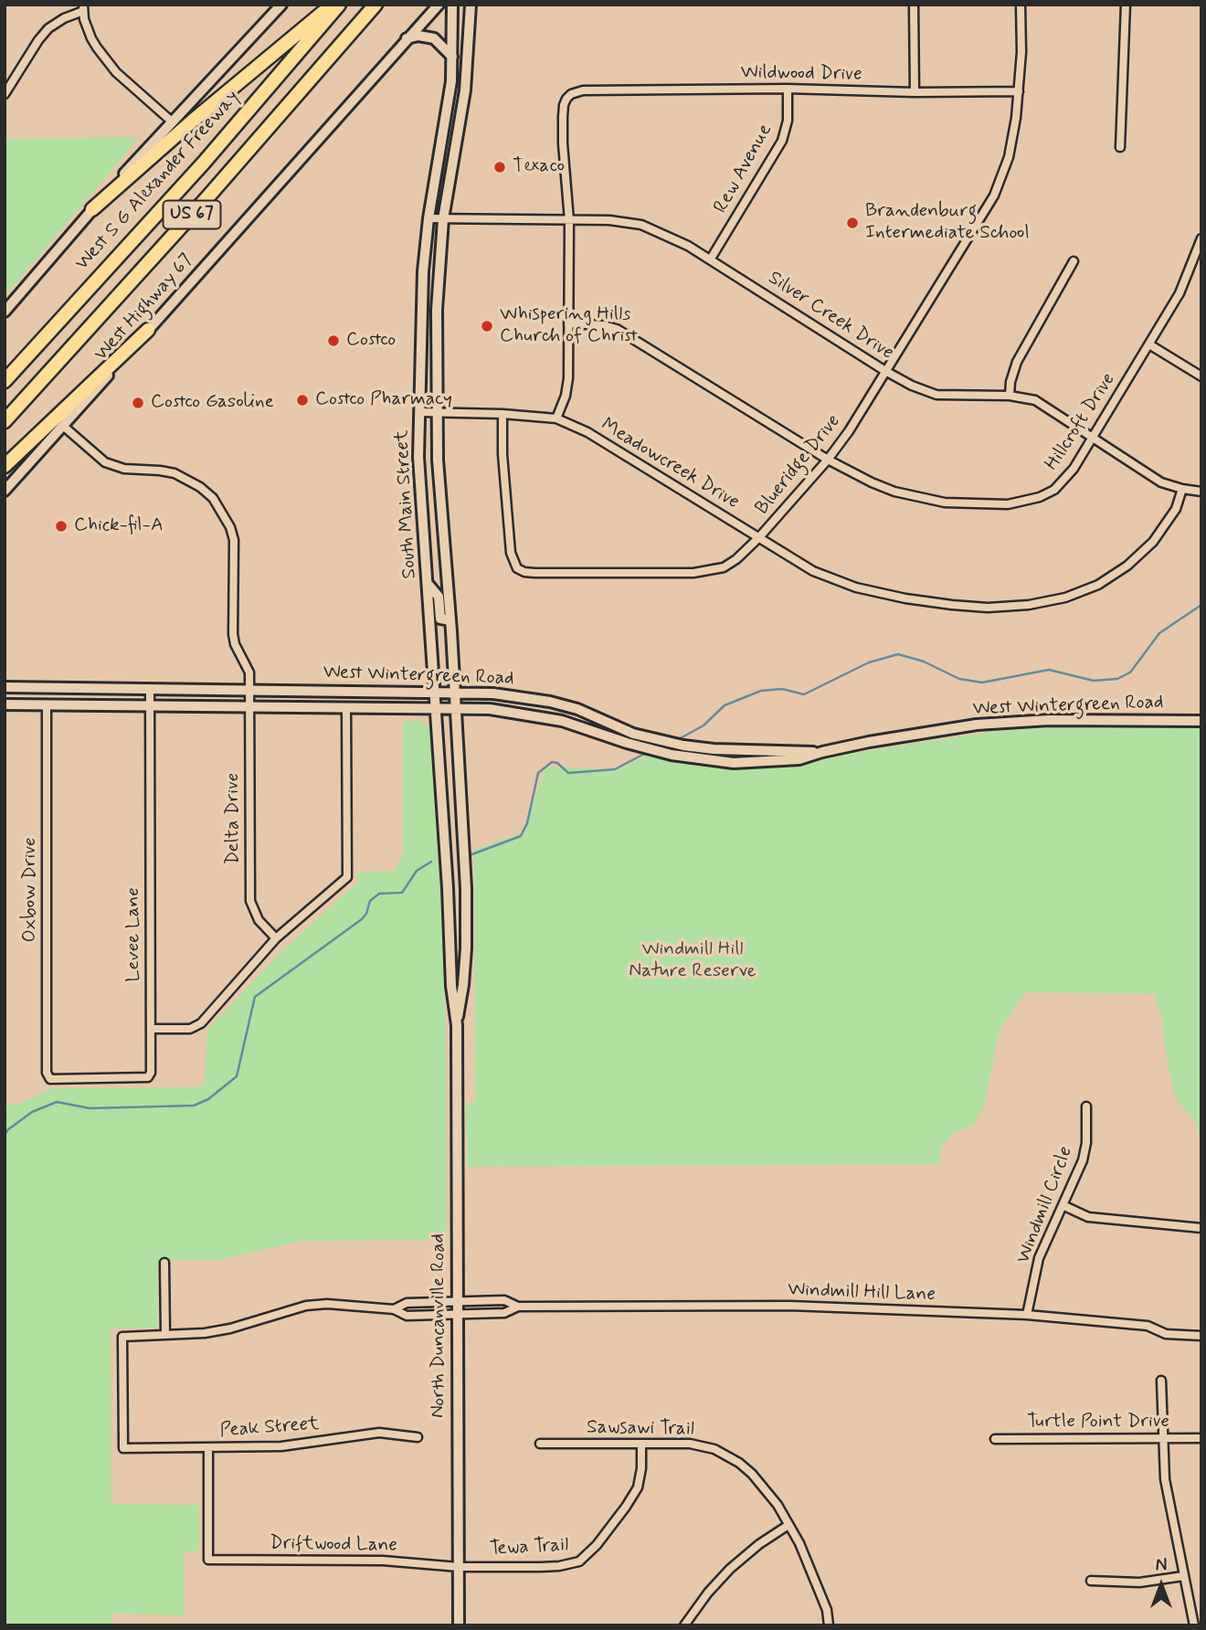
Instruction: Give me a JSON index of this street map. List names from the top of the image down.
{
  "streets": {
    "highway": ["West S G Alexander Freeway", "US 67"],
    "main road": [
      "West Highway 67",
      "South Main Street",
      "West Wintergreen Road",
      "North Duncanville Road"
    ],
    "street": [
      "Wildwood Drive",
      "Rew Avenue",
      "Silver Creek Drive",
      "Hillcroft Drive",
      "Meadowcreek Drive",
      "Blueridge Drive",
      "Delta Drive",
      "Oxbow Drive",
      "Levee Lane",
      "Windmill Circle",
      "Windmill Hill Lane",
      "Turtle Point Drive",
      "Peak Street",
      "Sawsawi Trail",
      "Driftwood Lane",
      "Tewa Trail"
    ]
  },
  "crossings": [
    ["Wildwood Drive", "Rew Avenue"],
    ["Wildwood Drive", "Silver Creek Drive"],
    ["Wildwood Drive", "Blueridge Drive"],
    ["Rew Avenue", "Silver Creek Drive"],
    ["West Highway 67", "Delta Drive"],
    ["Silver Creek Drive", "Hillcroft Drive"],
    ["Silver Creek Drive", "Meadowcreek Drive"],
    ["Silver Creek Drive", "Blueridge Drive"],
    ["Silver Creek Drive", "South Main Street"],
    ["Hillcroft Drive", "Blueridge Drive"],
    ["Meadowcreek Drive", "Blueridge Drive"],
    ["Meadowcreek Drive", "South Main Street"],
    ["South Main Street", "West Wintergreen Road"],
    ["South Main Street", "North Duncanville Road"],
    ["West Wintergreen Road", "Delta Drive"],
    ["West Wintergreen Road", "Oxbow Drive"],
    ["West Wintergreen Road", "Levee Lane"],
    ["Oxbow Drive", "Levee Lane"],
    ["Windmill Circle", "Windmill Hill Lane"],
    ["Windmill Hill Lane", "North Duncanville Road"],
    ["Windmill Hill Lane", "Peak Street"],
    ["North Duncanville Road", "Driftwood Lane"],
    ["North Duncanville Road", "Tewa Trail"],
    ["Peak Street", "Driftwood Lane"],
    ["Sawsawi Trail", "Tewa Trail"],
    ["Driftwood Lane", "Tewa Trail"]
  ],
  "parks": ["Windmill Hill Nature Reserve"],
  "places": [
    "Texaco",
    "Brandenburg Intermediate School",
    "Whispering Hills Church of Christ",
    "Costco",
    "Costco Pharmacy",
    "Costco Gasoline",
    "Chick-fil-A"
  ],
  "north": "top"
}
